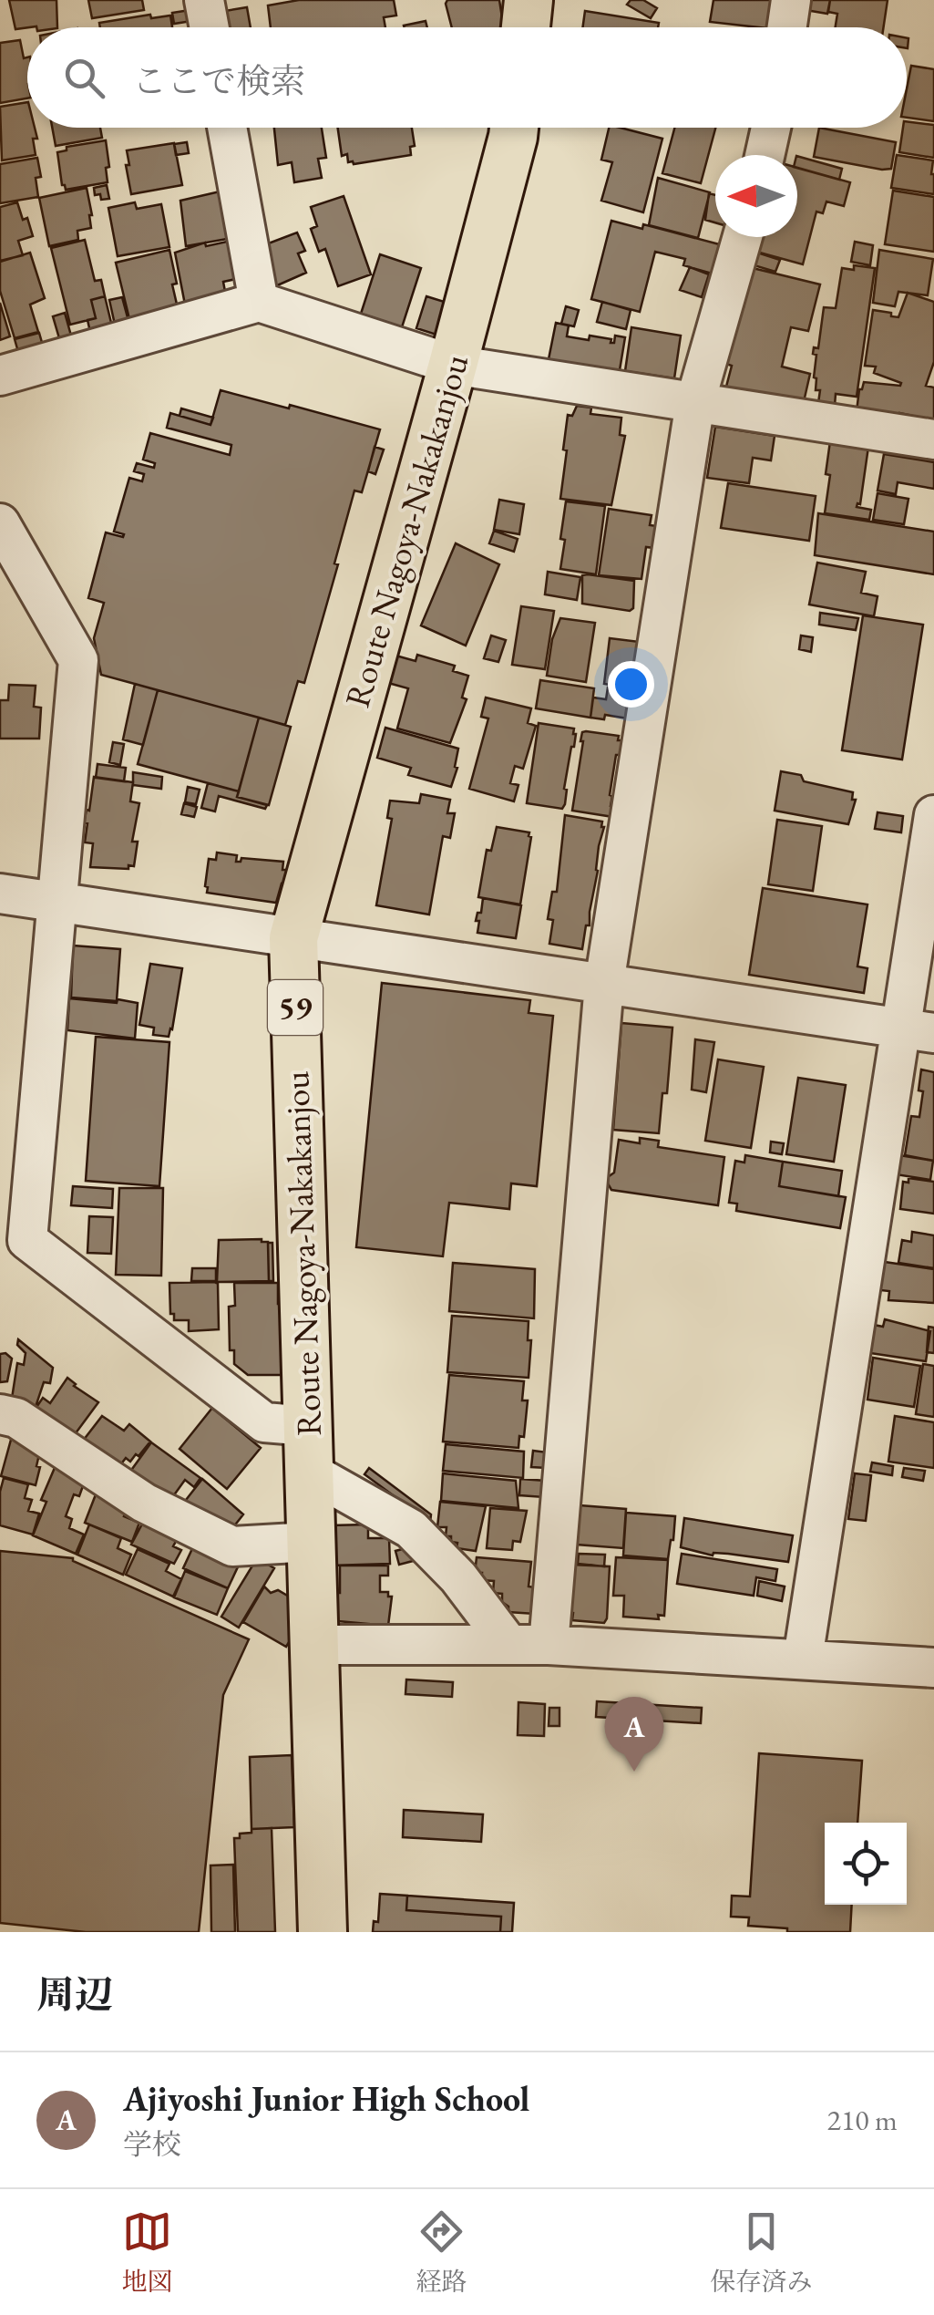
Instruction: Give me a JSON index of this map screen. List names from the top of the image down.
{
  "streets": {
    "main road": ["Route Nagoya-Nakakanjou", "59"]
  },
  "north": "left",
  "page": {
    "search": "ここで検索",
    "pins": "A",
    "heading": "周辺",
    "list": [
      {
        "mark": "A",
        "name": "Ajiyoshi Junior High School",
        "note": "学校",
        "value": "210 m"
      }
    ],
    "nav": ["地図", "経路", "保存済み"]
  }
}
